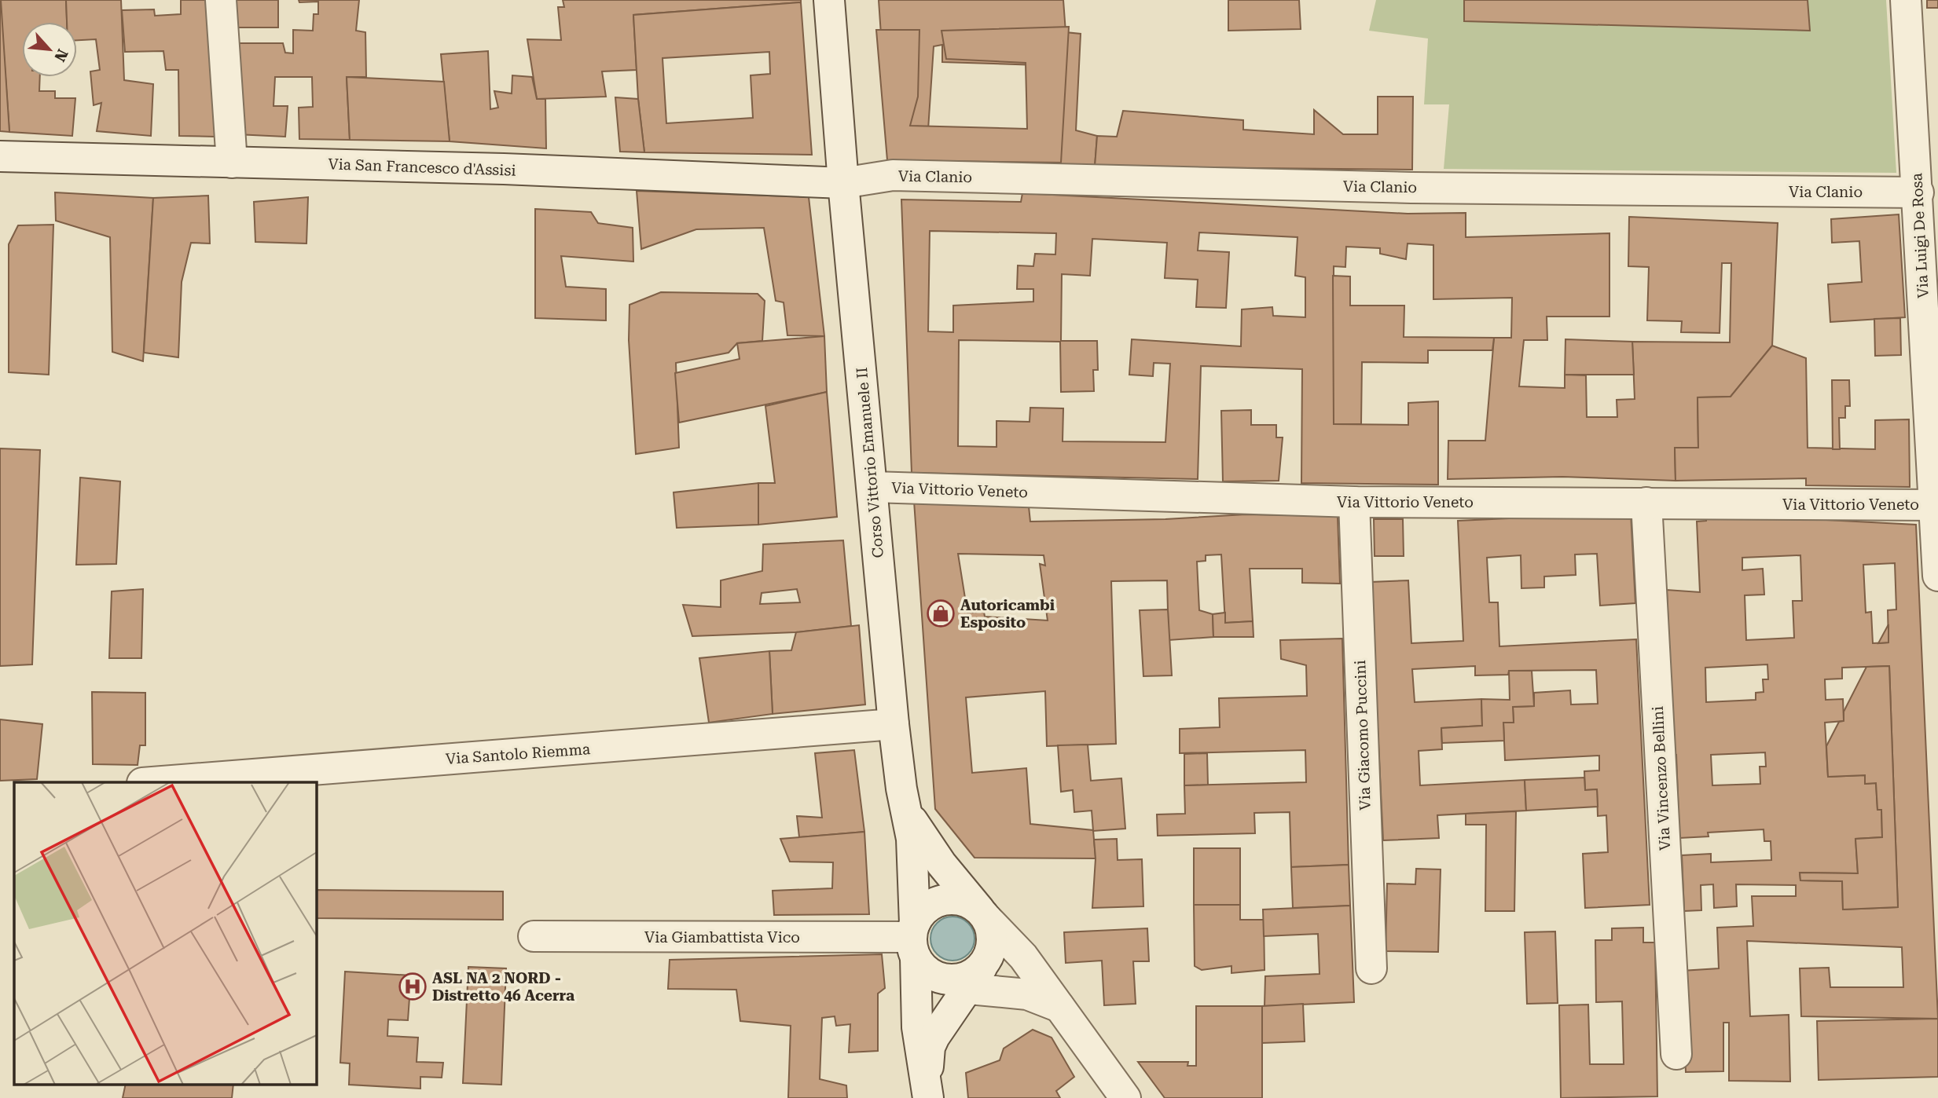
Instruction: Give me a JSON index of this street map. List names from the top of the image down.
{
  "streets": {
    "street": [
      "Via San Francesco d'Assisi",
      "Via Clanio",
      "Via Luigi De Rosa",
      "Corso Vittorio Emanuele II",
      "Via Vittorio Veneto",
      "Via Giacomo Puccini",
      "Via Santolo Riemma",
      "Via Vincenzo Bellini",
      "Via Giambattista Vico"
    ]
  },
  "crossings": [
    ["Via San Francesco d'Assisi", "Via Clanio"],
    ["Via San Francesco d'Assisi", "Corso Vittorio Emanuele II"],
    ["Via Clanio", "Via Luigi De Rosa"],
    ["Via Clanio", "Corso Vittorio Emanuele II"],
    ["Via Luigi De Rosa", "Via Vittorio Veneto"],
    ["Corso Vittorio Emanuele II", "Via Vittorio Veneto"],
    ["Corso Vittorio Emanuele II", "Via Santolo Riemma"],
    ["Corso Vittorio Emanuele II", "Via Giambattista Vico"],
    ["Via Vittorio Veneto", "Via Giacomo Puccini"],
    ["Via Vittorio Veneto", "Via Vincenzo Bellini"]
  ],
  "places": {
    "shop": ["Autoricambi Esposito"],
    "hospital": ["ASL NA 2 NORD - Distretto 46 Acerra"]
  },
  "north": "bottom right"
}
